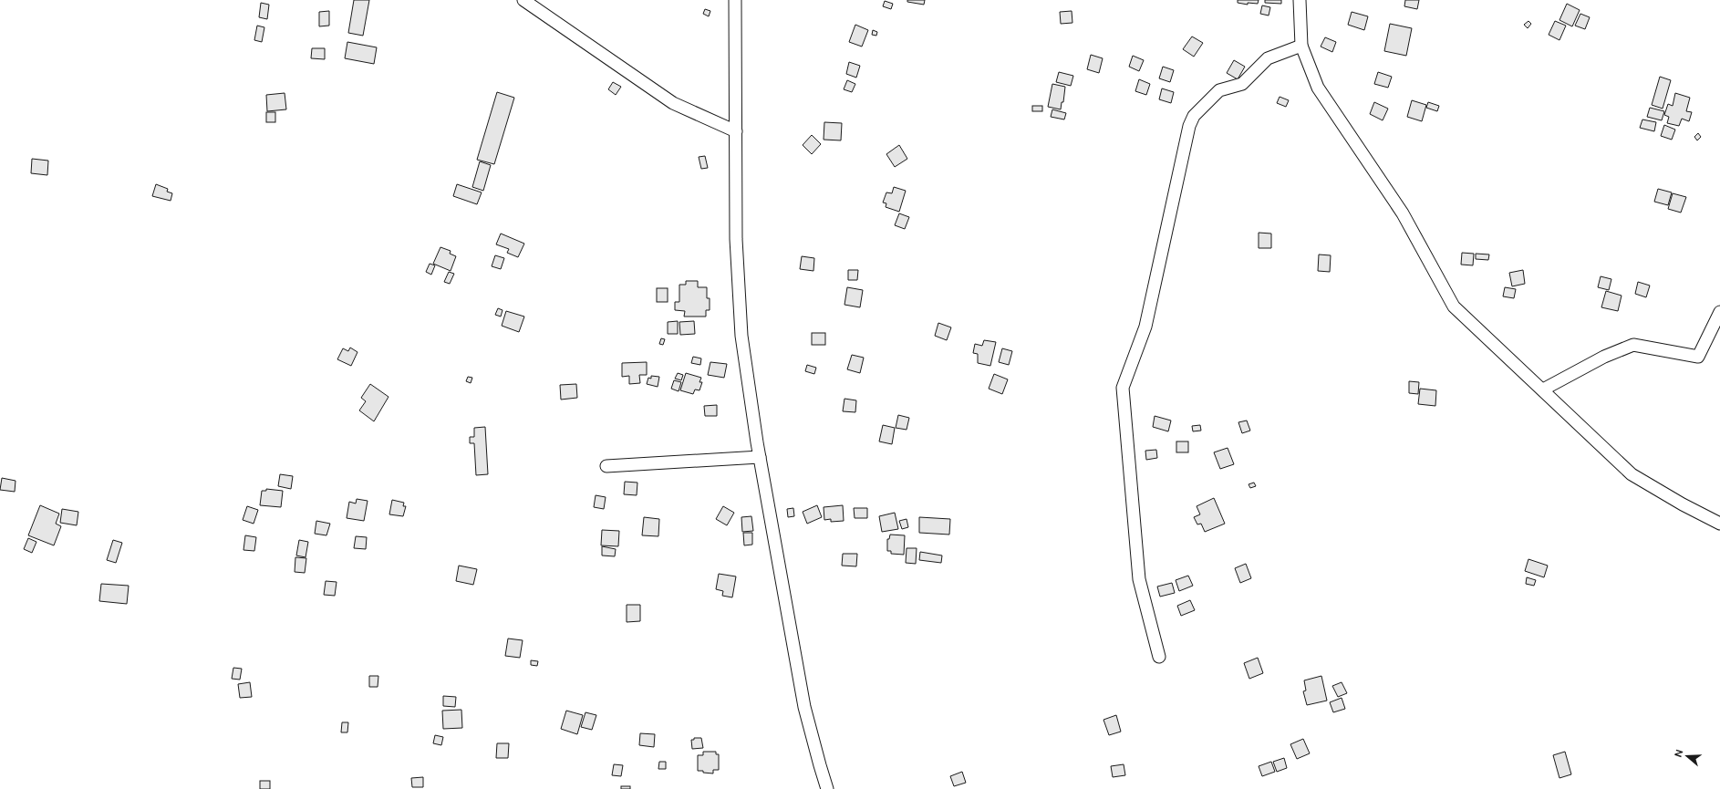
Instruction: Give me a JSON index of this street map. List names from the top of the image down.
{
  "north": "left"
}
